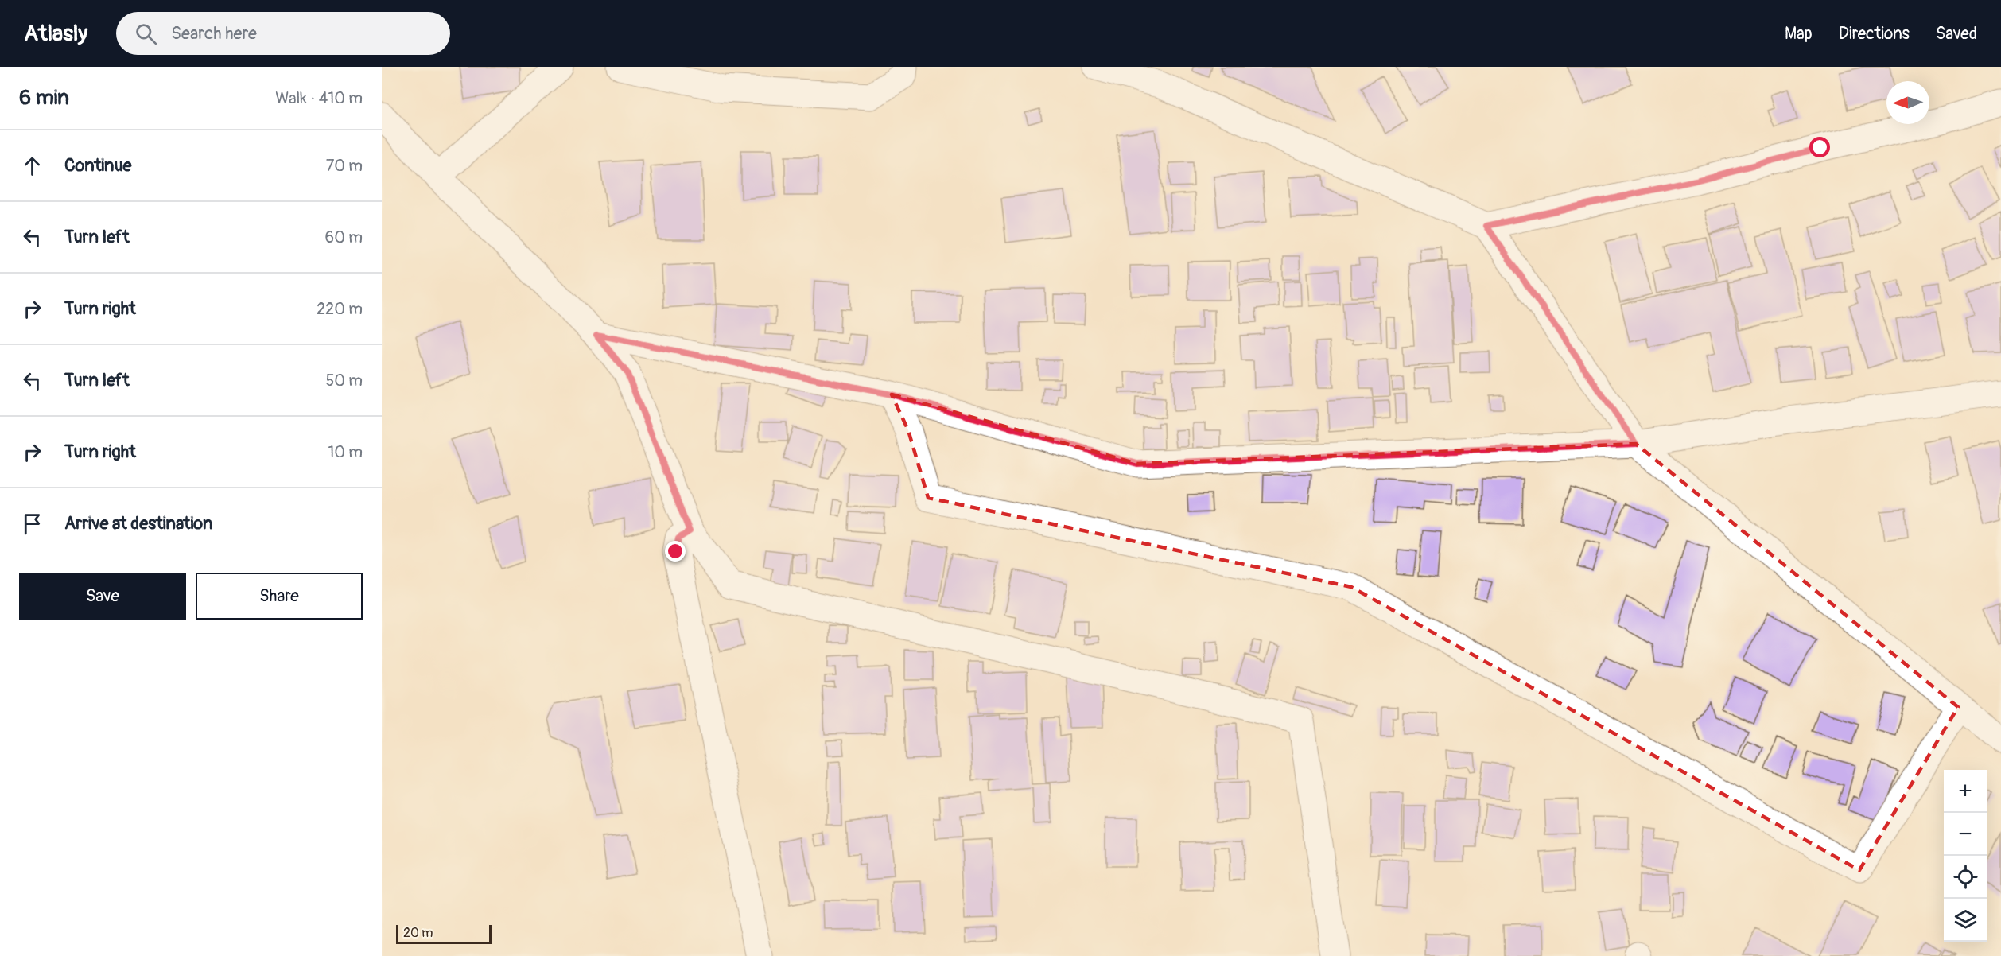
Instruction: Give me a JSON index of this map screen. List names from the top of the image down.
{
  "scale_bar": "20 m",
  "north": "left",
  "page": {
    "header": "Atlasly",
    "search": "Search here",
    "nav": ["Map", "Directions", "Saved"],
    "heading": ["6 min", "Walk · 410 m"],
    "list": [
      ["Continue", "70 m"],
      ["Turn left", "60 m"],
      ["Turn right", "220 m"],
      ["Turn left", "50 m"],
      ["Turn right", "10 m"],
      "Arrive at destination"
    ],
    "buttons": ["Save", "Share"],
    "map_buttons": ["+", "−"],
    "scale": "20 m"
  }
}
